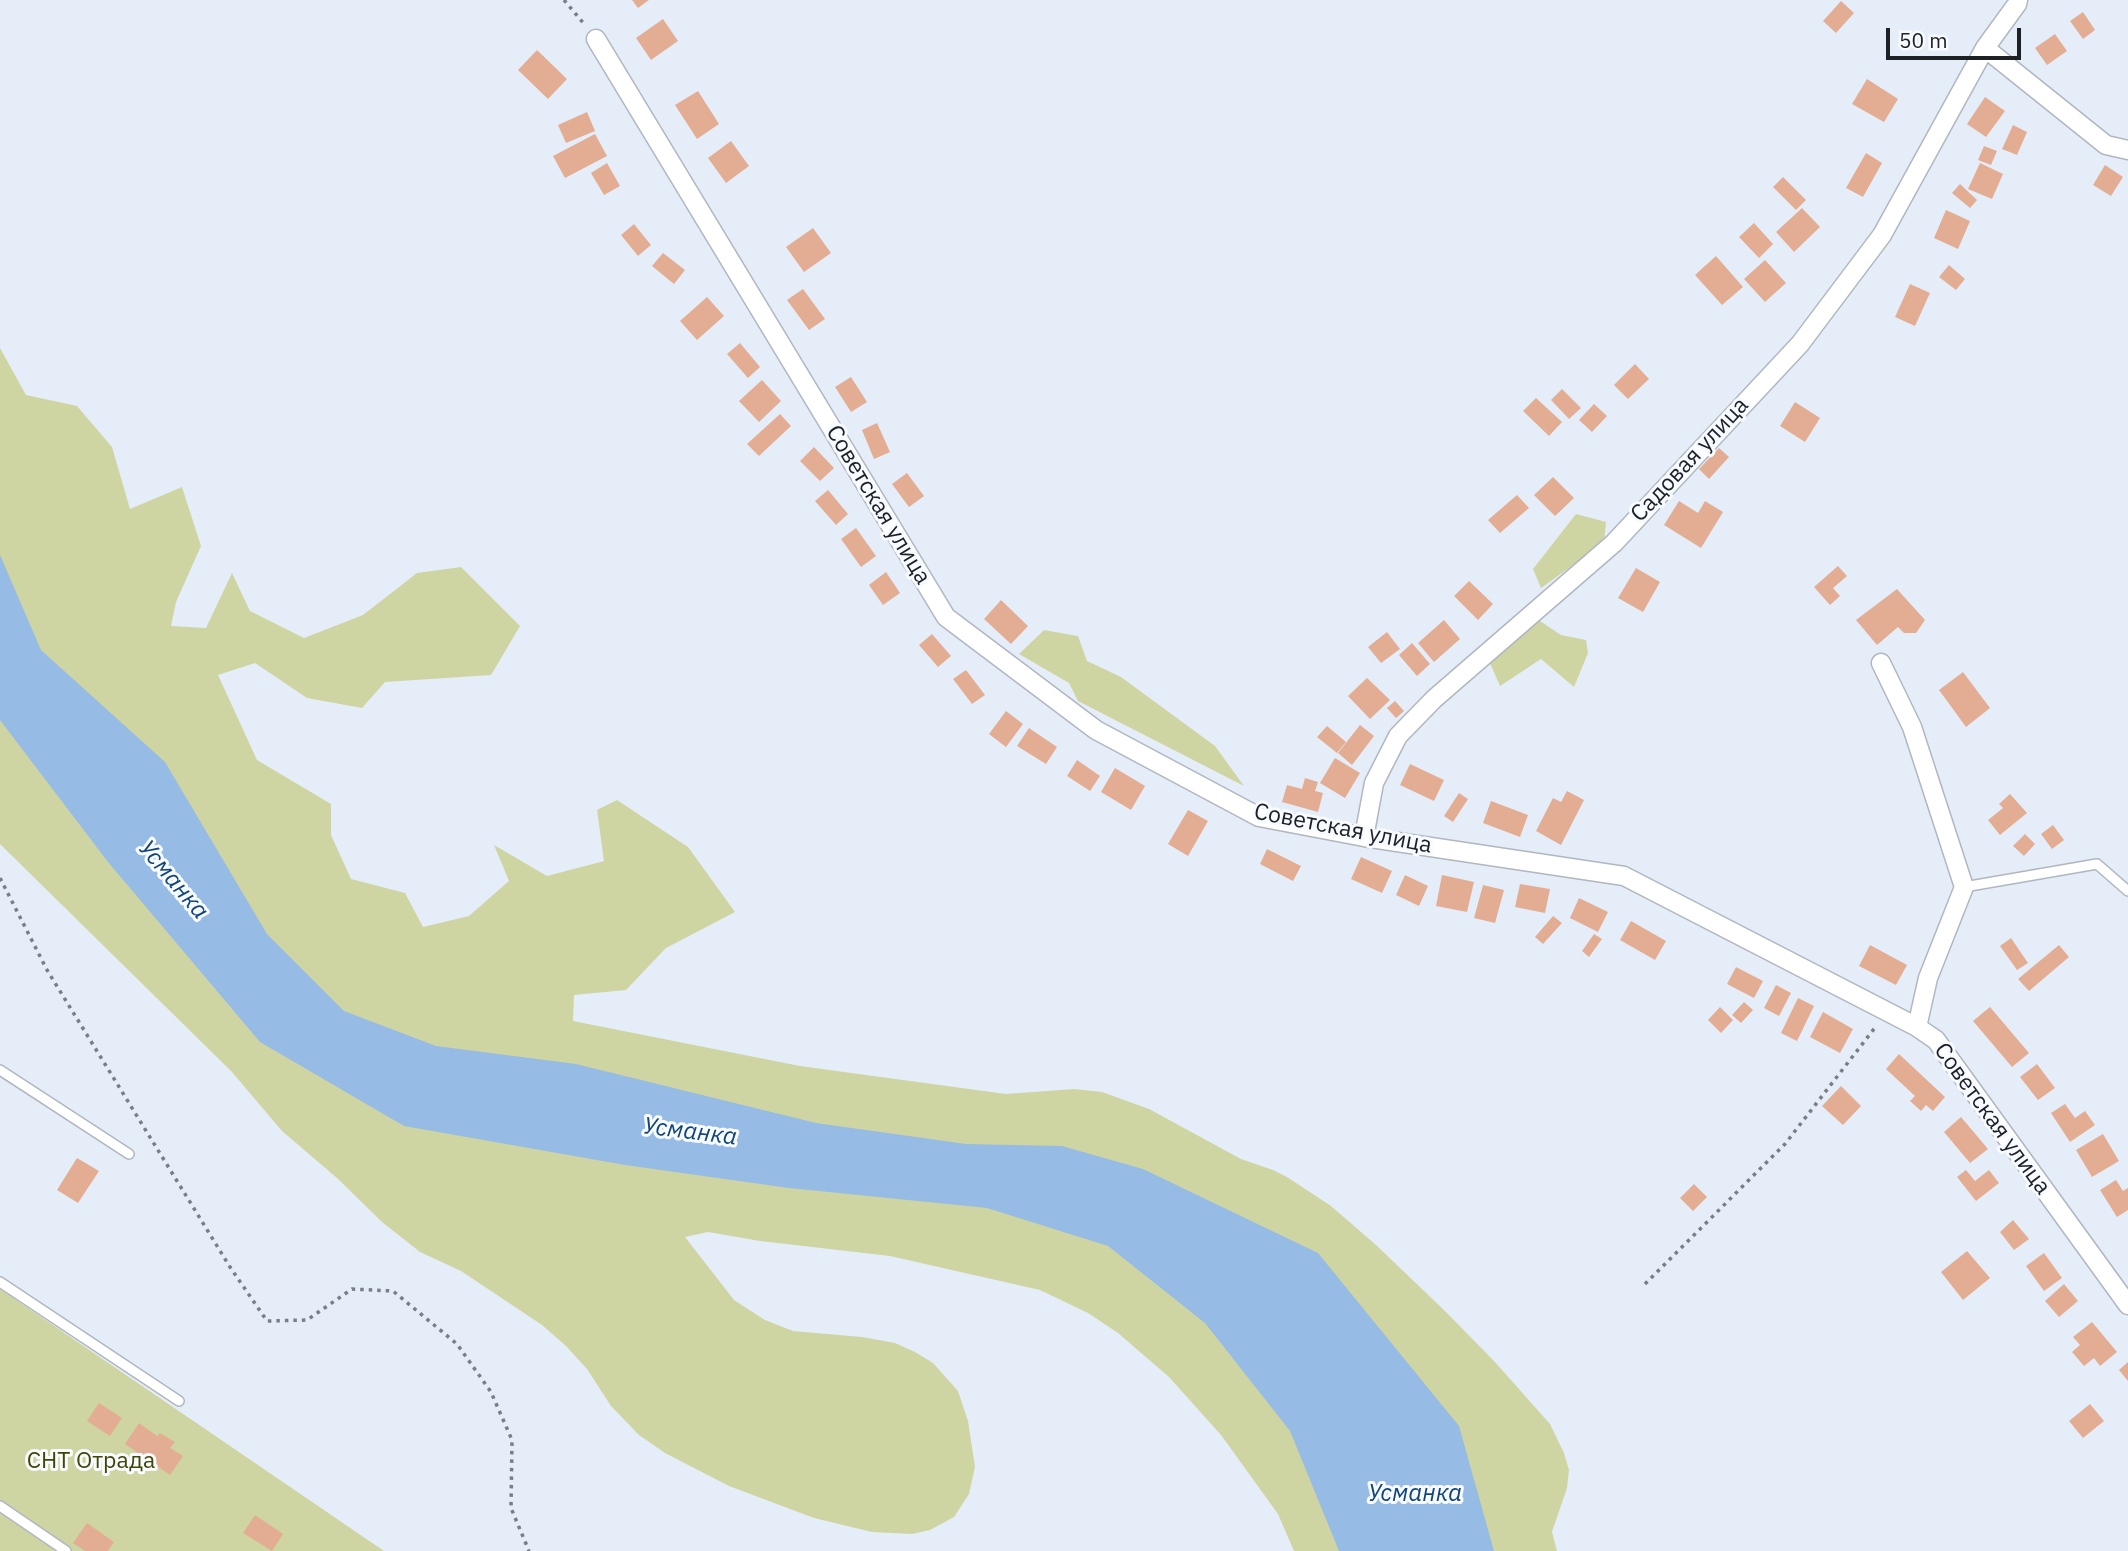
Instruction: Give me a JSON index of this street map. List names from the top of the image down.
{
  "streets": {
    "street": ["Садовая улица", "Советская улица"]
  },
  "crossings": [
    ["Садовая улица", "Советская улица"]
  ],
  "water": ["Усманка"],
  "parks": ["СНТ Отрада"],
  "scale_bar": "50 m"
}
